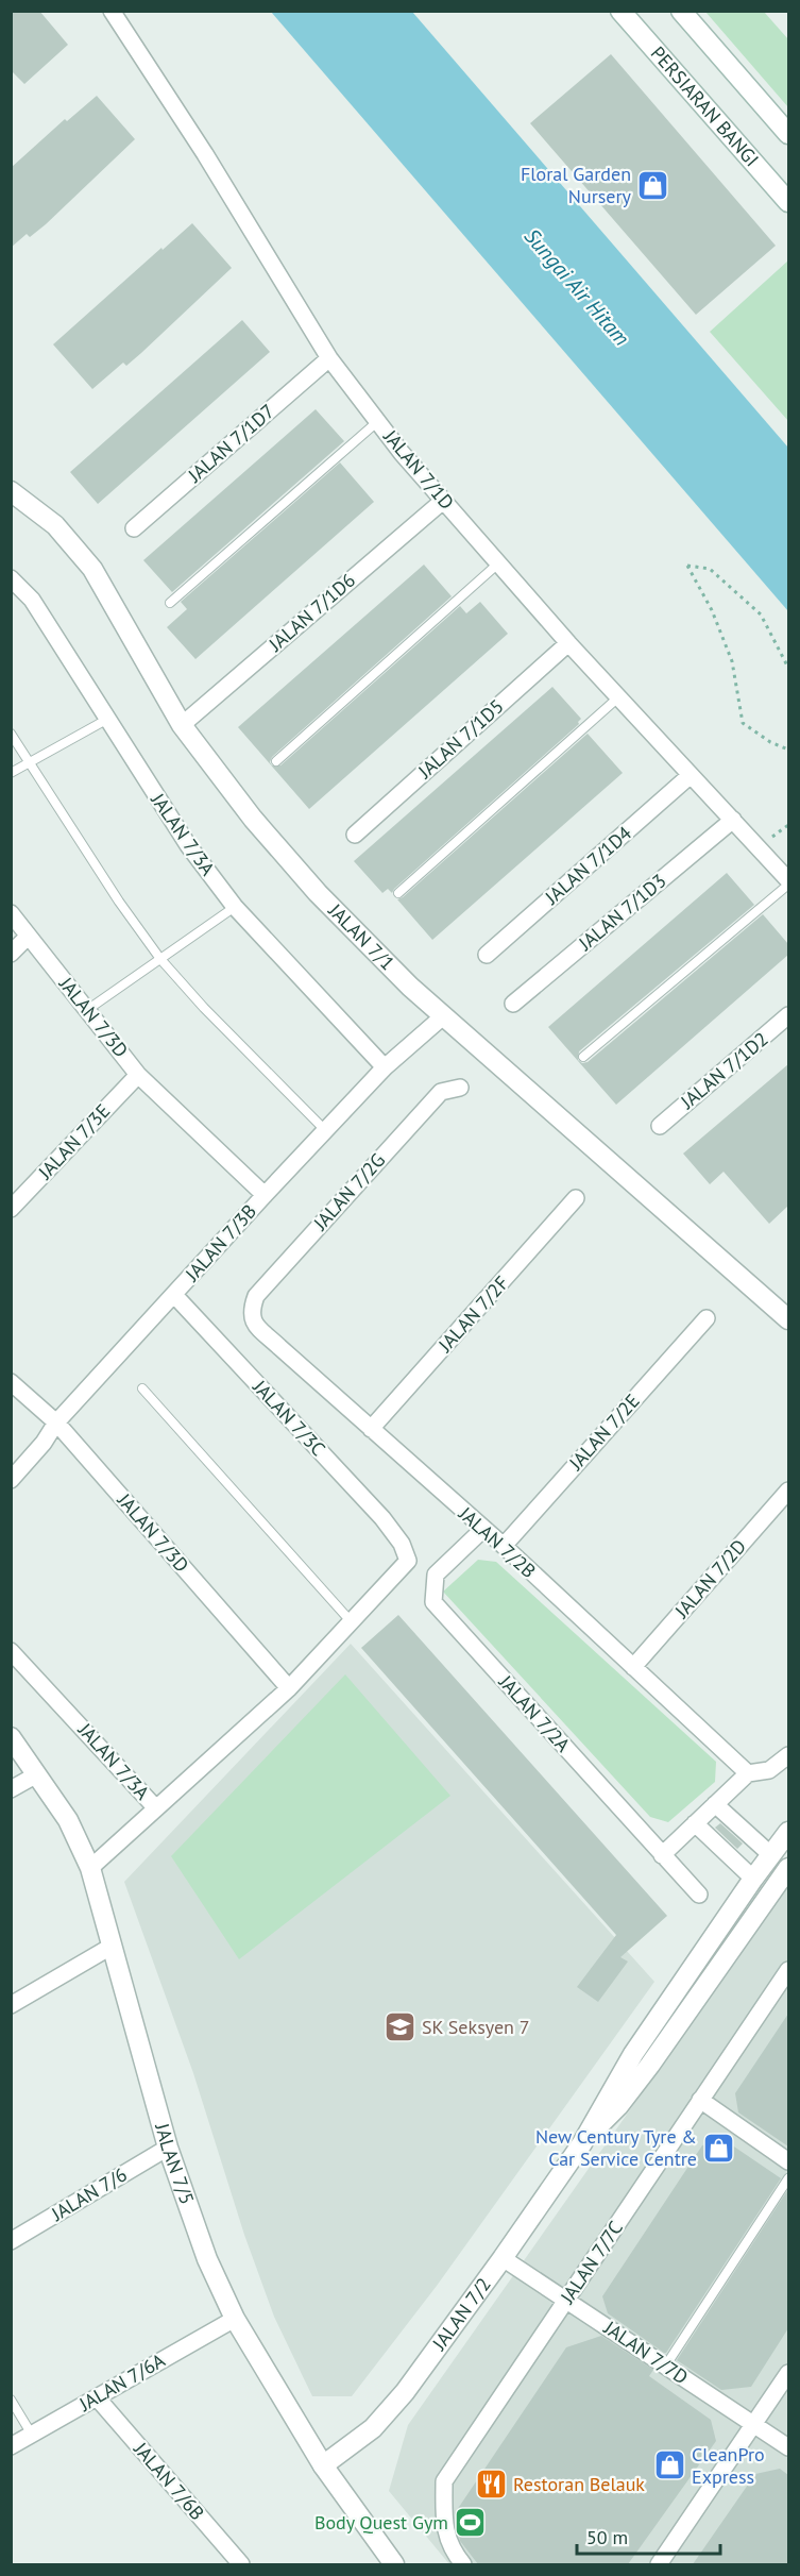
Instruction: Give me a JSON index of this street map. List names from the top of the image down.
{
  "streets": {
    "street": [
      "PERSIARAN BANGI",
      "JALAN 7/1D7",
      "JALAN 7/1D",
      "JALAN 7/1D6",
      "JALAN 7/1D5",
      "JALAN 7/3A",
      "JALAN 7/1D4",
      "JALAN 7/1D3",
      "JALAN 7/1",
      "JALAN 7/3D",
      "JALAN 7/1D2",
      "JALAN 7/3E",
      "JALAN 7/2G",
      "JALAN 7/3B",
      "JALAN 7/2F",
      "JALAN 7/3C",
      "JALAN 7/2E",
      "JALAN 7/2B",
      "JALAN 7/2D",
      "JALAN 7/2A",
      "JALAN 7/5",
      "JALAN 7/6",
      "JALAN 7/7C",
      "JALAN 7/2",
      "JALAN 7/7D",
      "JALAN 7/6A",
      "JALAN 7/6B"
    ]
  },
  "crossings": [
    ["JALAN 7/1D7", "JALAN 7/1D"],
    ["JALAN 7/1D", "JALAN 7/1D6"],
    ["JALAN 7/1D", "JALAN 7/1D5"],
    ["JALAN 7/1D", "JALAN 7/1D4"],
    ["JALAN 7/1D", "JALAN 7/1D3"],
    ["JALAN 7/1D6", "JALAN 7/1"],
    ["JALAN 7/3A", "JALAN 7/3B"],
    ["JALAN 7/3A", "JALAN 7/5"],
    ["JALAN 7/1", "JALAN 7/3B"],
    ["JALAN 7/3D", "JALAN 7/3E"],
    ["JALAN 7/3D", "JALAN 7/3B"],
    ["JALAN 7/2G", "JALAN 7/2B"],
    ["JALAN 7/3B", "JALAN 7/3C"],
    ["JALAN 7/2F", "JALAN 7/2B"],
    ["JALAN 7/2E", "JALAN 7/2B"],
    ["JALAN 7/2B", "JALAN 7/2D"],
    ["JALAN 7/2B", "JALAN 7/2A"],
    ["JALAN 7/5", "JALAN 7/6"],
    ["JALAN 7/5", "JALAN 7/2"],
    ["JALAN 7/5", "JALAN 7/6A"],
    ["JALAN 7/7C", "JALAN 7/7D"],
    ["JALAN 7/2", "JALAN 7/7D"],
    ["JALAN 7/6A", "JALAN 7/6B"]
  ],
  "water": ["Sungai Air Hitam"],
  "places": {
    "shop": ["Floral Garden Nursery", "New Century Tyre & Car Service Centre", "CleanPro Express"],
    "school or university": ["SK Seksyen 7"],
    "restaurant": ["Restoran Belauk"],
    "sports": ["Body Quest Gym"]
  },
  "scale_bar": "50 m"
}
